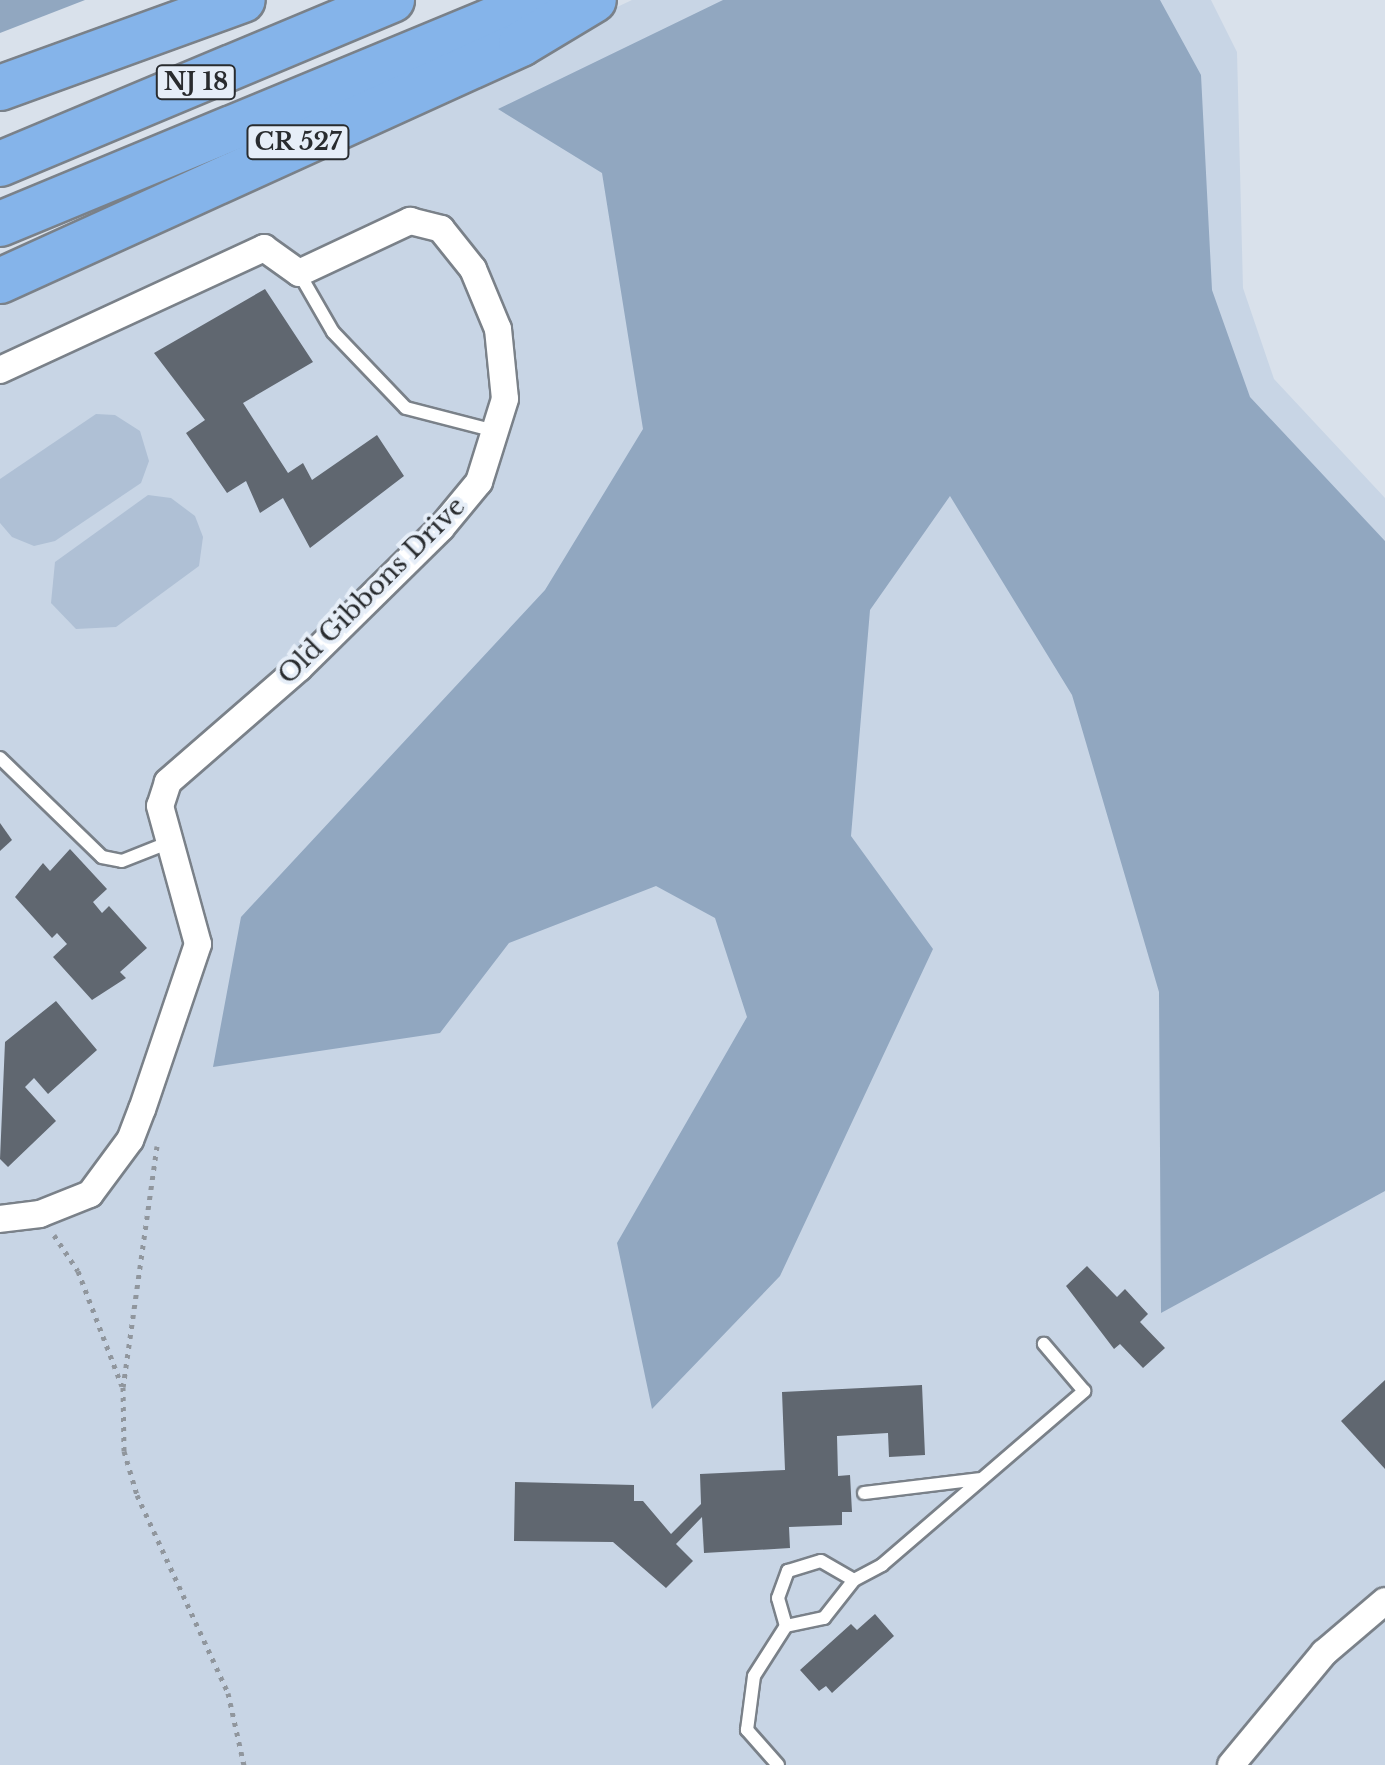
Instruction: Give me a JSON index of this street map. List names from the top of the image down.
{
  "streets": {
    "highway": ["NJ 18", "CR 527"],
    "street": ["Old Gibbons Drive"]
  }
}
